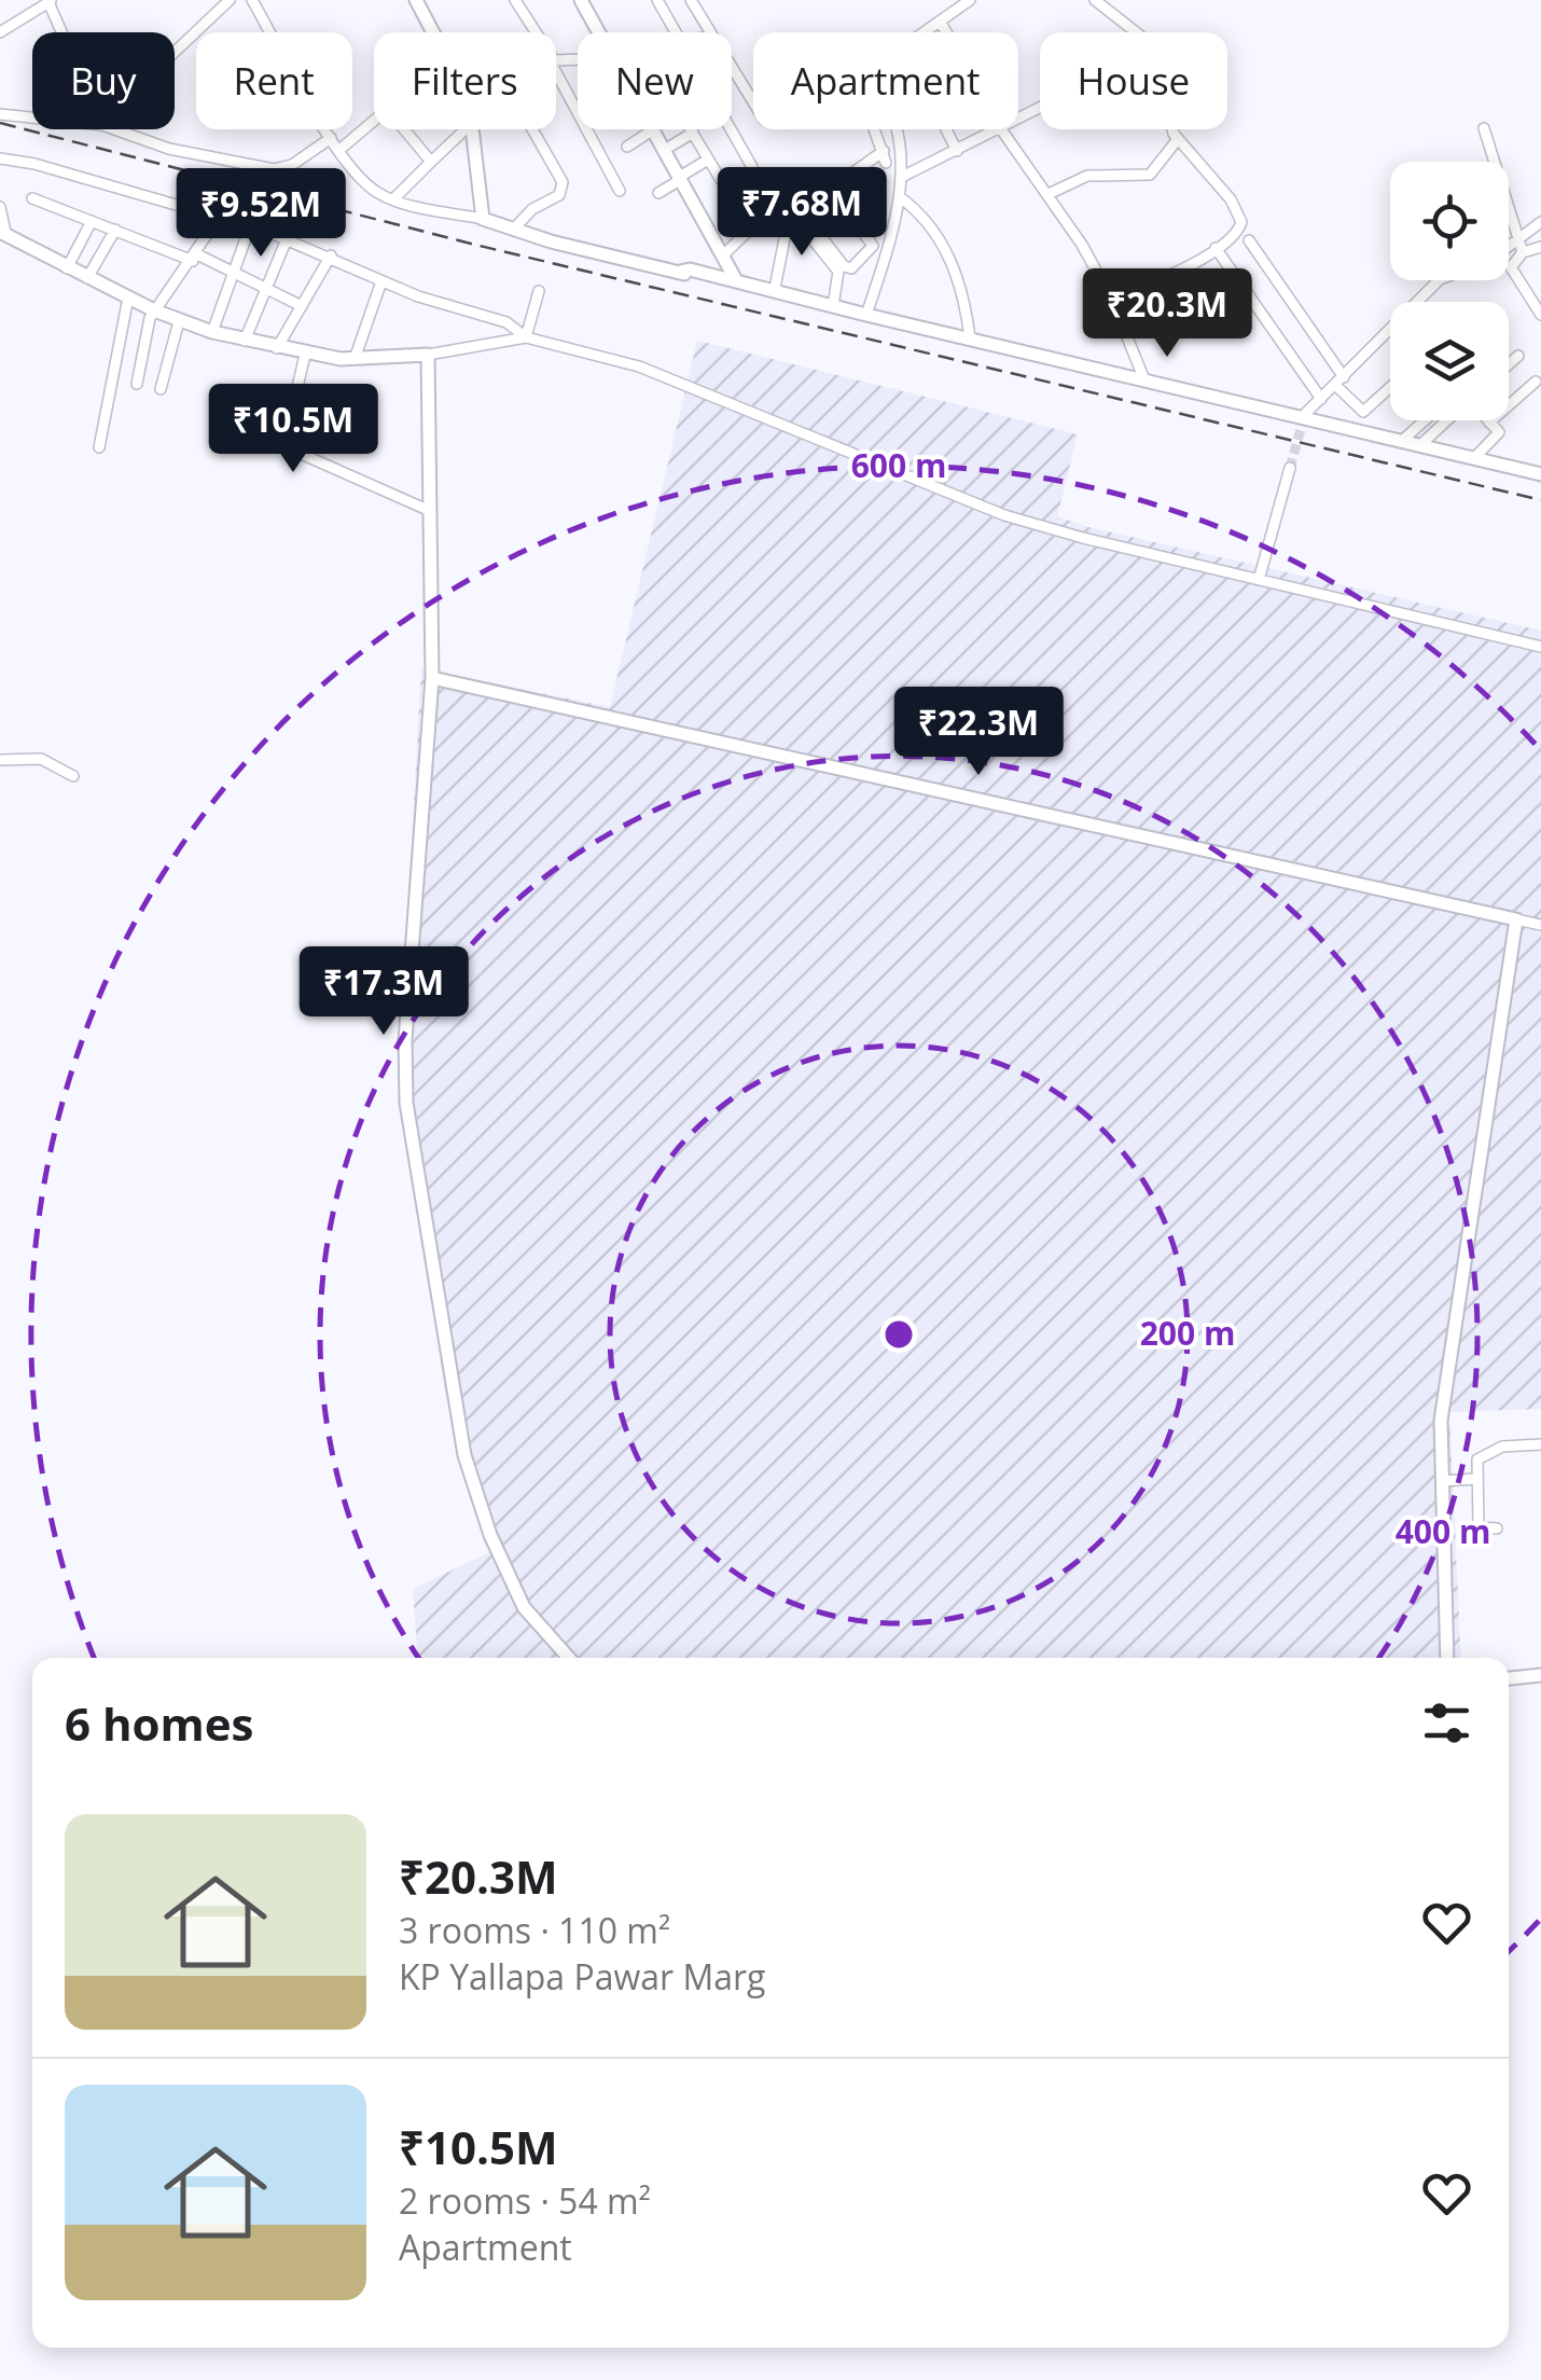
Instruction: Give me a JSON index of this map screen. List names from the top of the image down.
{
  "page": {
    "chip": [
      "Buy",
      "Rent",
      "Filters",
      "New",
      "Apartment",
      "House"
    ],
    "price": [
      "₹7.68M",
      "₹9.52M",
      "₹20.3M",
      "₹10.5M",
      "₹22.3M",
      "₹17.3M"
    ],
    "heading": "6 homes",
    "list": [
      {
        "name": "₹20.3M",
        "note": "3 rooms · 110 m² · KP Yallapa Pawar Marg"
      },
      {
        "name": "₹10.5M",
        "note": "2 rooms · 54 m² · Apartment"
      }
    ]
  },
  "rings": ["600 m", "200 m", "400 m"]
}
